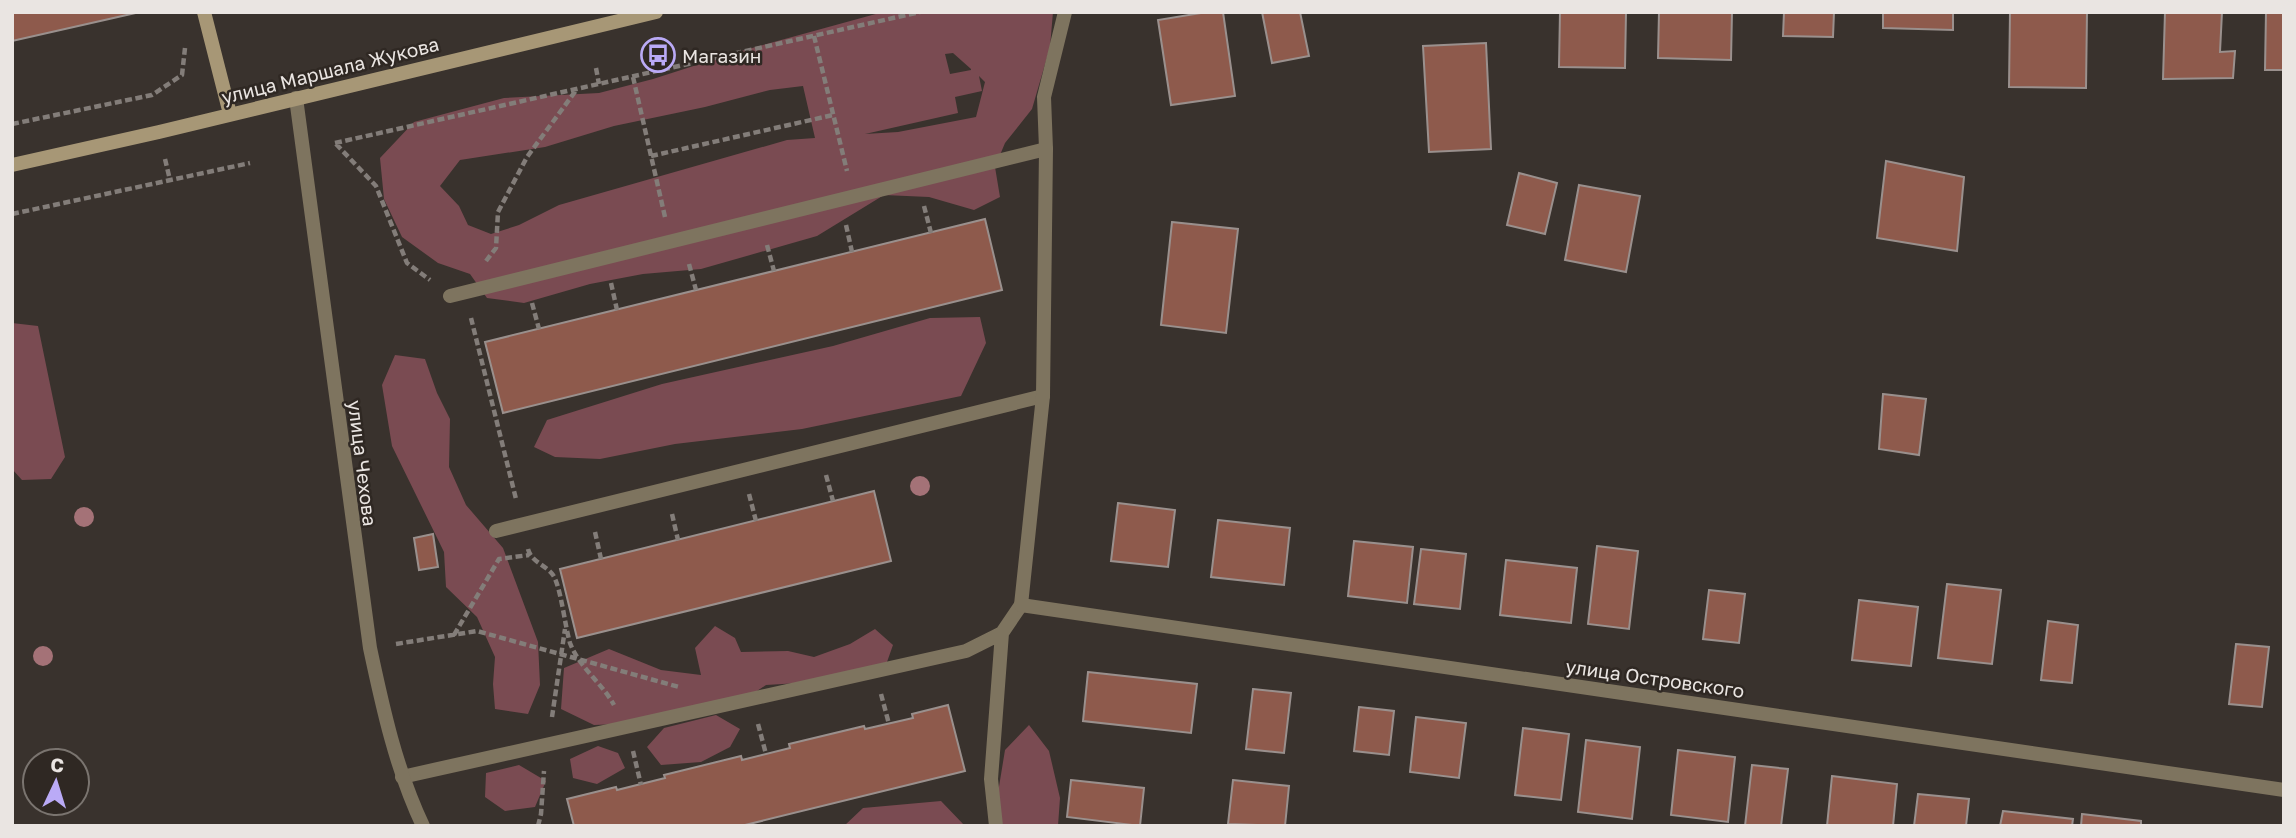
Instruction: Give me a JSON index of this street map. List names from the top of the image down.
{
  "streets": {
    "main road": ["улица Маршала Жукова"],
    "street": ["улица Чехова", "улица Островского"]
  },
  "crossings": [
    ["улица Маршала Жукова", "улица Чехова"]
  ],
  "places": {
    "bus stop": ["Магазин"]
  },
  "north": "top"
}
